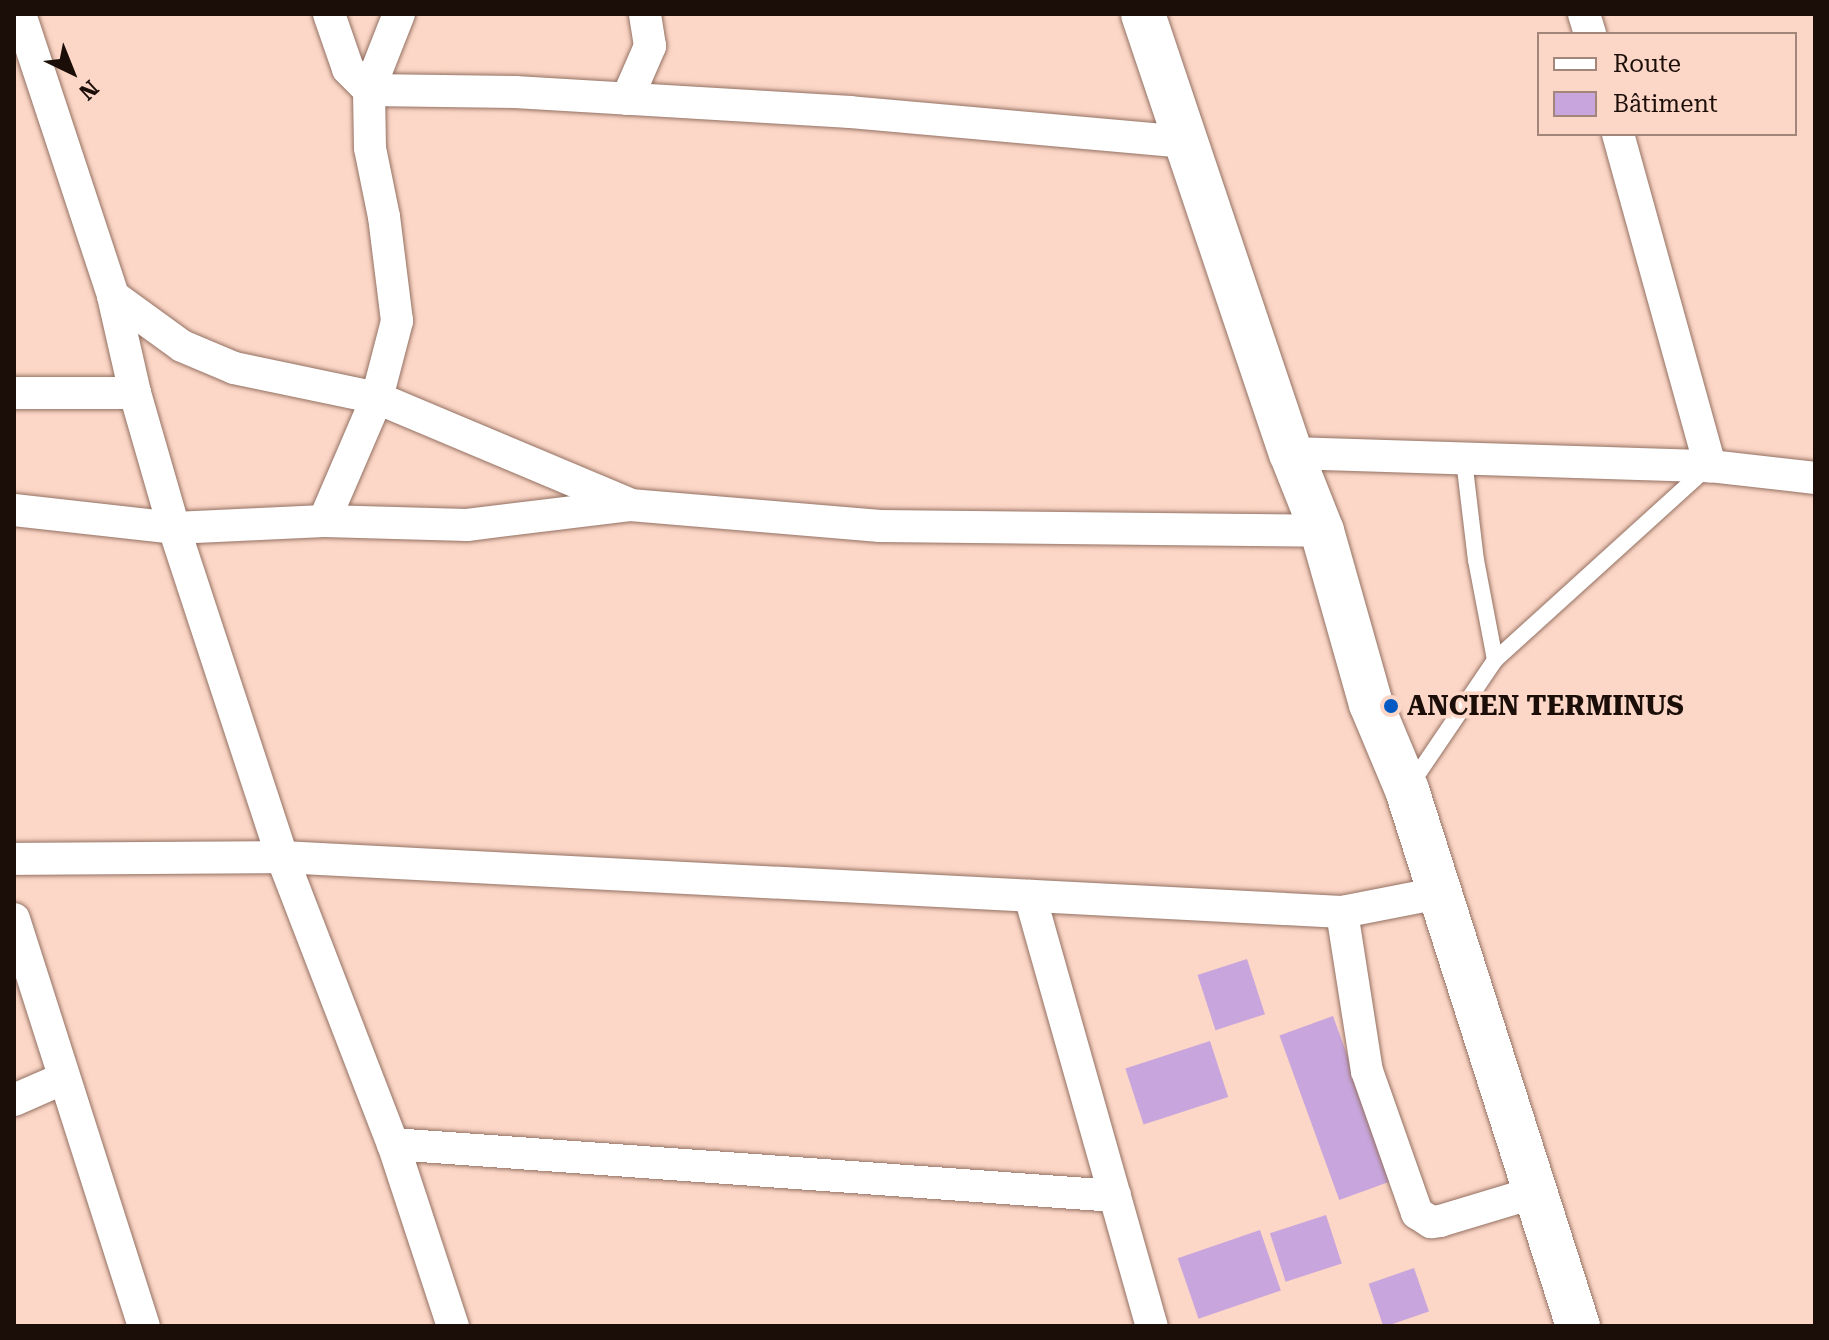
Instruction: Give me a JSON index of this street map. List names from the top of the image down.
{
  "places": ["ANCIEN TERMINUS"],
  "legend": ["Route", "Bâtiment"],
  "north": "bottom right"
}
